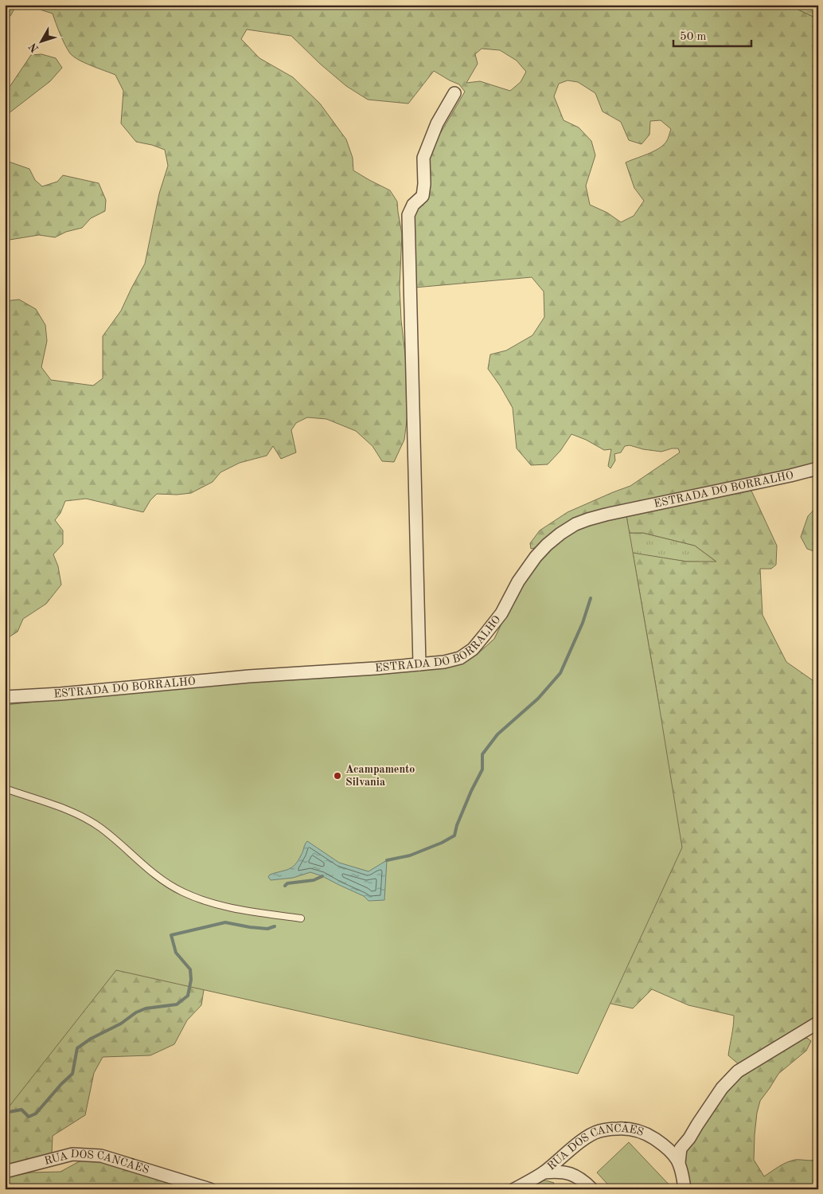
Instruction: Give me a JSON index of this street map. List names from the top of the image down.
{
  "streets": {
    "street": ["ESTRADA DO BORRALHO", "RUA DOS CANCÃES"]
  },
  "places": ["Acampamento Silvania"],
  "scale_bar": "50 m",
  "north": "bottom left"
}
